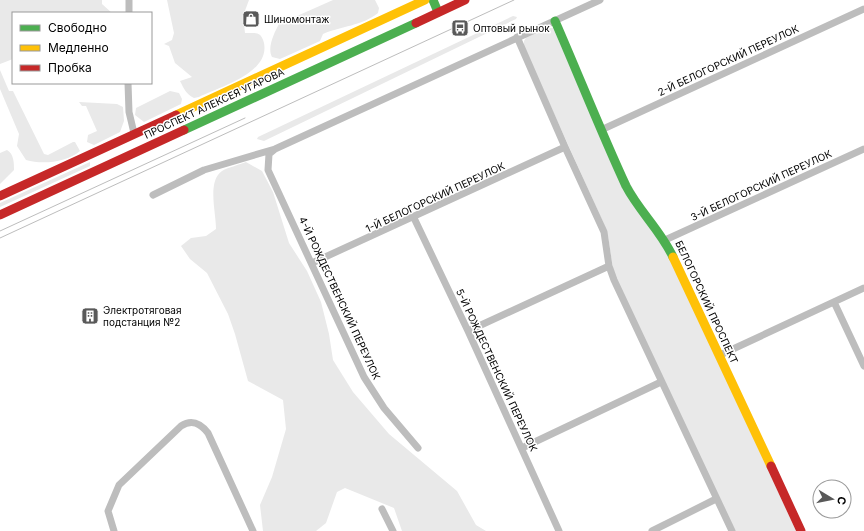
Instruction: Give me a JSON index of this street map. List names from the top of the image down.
{
  "streets": {
    "main road": ["ПРОСПЕКТ АЛЕКСЕЯ УГАРОВА", "БЕЛОГОРСКИЙ ПРОСПЕКТ"],
    "street": [
      "2-Й БЕЛОГОРСКИЙ ПЕРЕУЛОК",
      "3-Й БЕЛОГОРСКИЙ ПЕРЕУЛОК",
      "1-Й БЕЛОГОРСКИЙ ПЕРЕУЛОК",
      "4-Й РОЖДЕСТВЕНСКИЙ ПЕРЕУЛОК",
      "5-Й РОЖДЕСТВЕНСКИЙ ПЕРЕУЛОК"
    ]
  },
  "crossings": [
    ["2-Й БЕЛОГОРСКИЙ ПЕРЕУЛОК", "БЕЛОГОРСКИЙ ПРОСПЕКТ"],
    ["3-Й БЕЛОГОРСКИЙ ПЕРЕУЛОК", "БЕЛОГОРСКИЙ ПРОСПЕКТ"],
    ["1-Й БЕЛОГОРСКИЙ ПЕРЕУЛОК", "4-Й РОЖДЕСТВЕНСКИЙ ПЕРЕУЛОК"],
    ["1-Й БЕЛОГОРСКИЙ ПЕРЕУЛОК", "5-Й РОЖДЕСТВЕНСКИЙ ПЕРЕУЛОК"]
  ],
  "places": {
    "shop": ["Шиномонтаж"],
    "bus stop": ["Оптовый рынок"],
    "building": ["Электротяговая подстанция №2"]
  },
  "legend": ["Свободно", "Медленно", "Пробка"],
  "north": "right"
}
